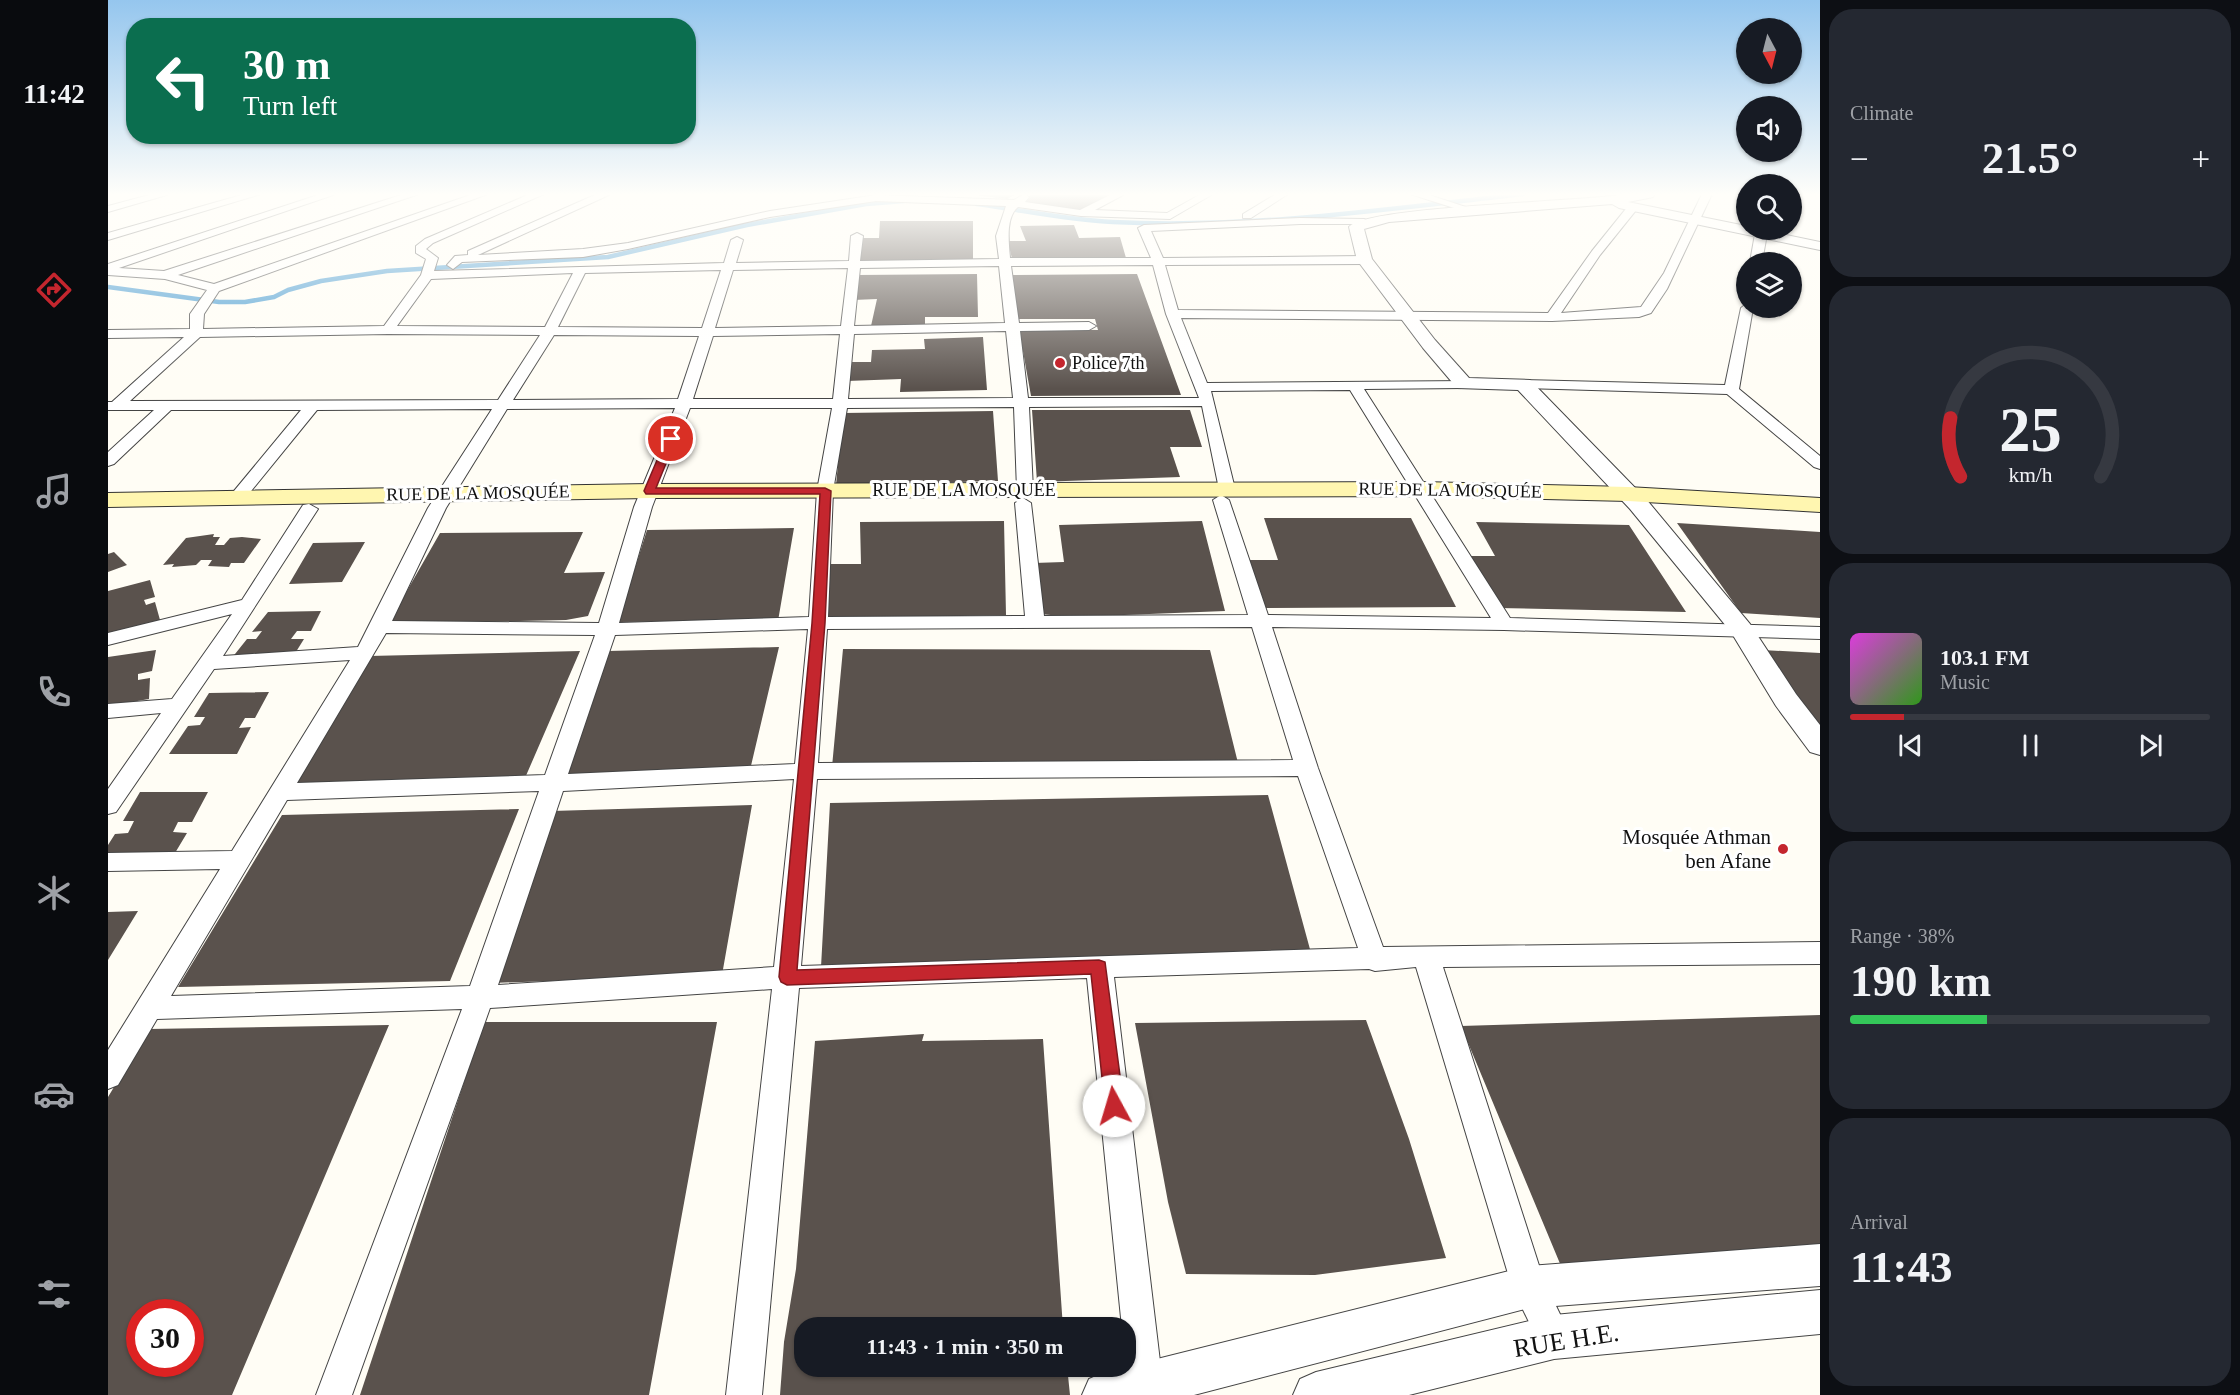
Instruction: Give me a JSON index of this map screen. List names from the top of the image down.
{
  "streets": {
    "main road": ["RUE DE LA MOSQUÉE"],
    "street": ["RUE H.E."]
  },
  "places": ["Police 7th", "Mosquée Athman ben Afane"],
  "north": "bottom",
  "page": {
    "tabs": "11:42",
    "tile": [
      "Climate",
      ["Range · 38%", "190 km"],
      ["Arrival", "11:43"]
    ],
    "turn": ["30 m", "Turn left"],
    "heat": ["−", "21.5°", "+"],
    "song": ["103.1 FM", "Music"],
    "limit": "30",
    "trip": "11:43 · 1 min · 350 m",
    "gauge": ["25", "km/h"]
  }
}
